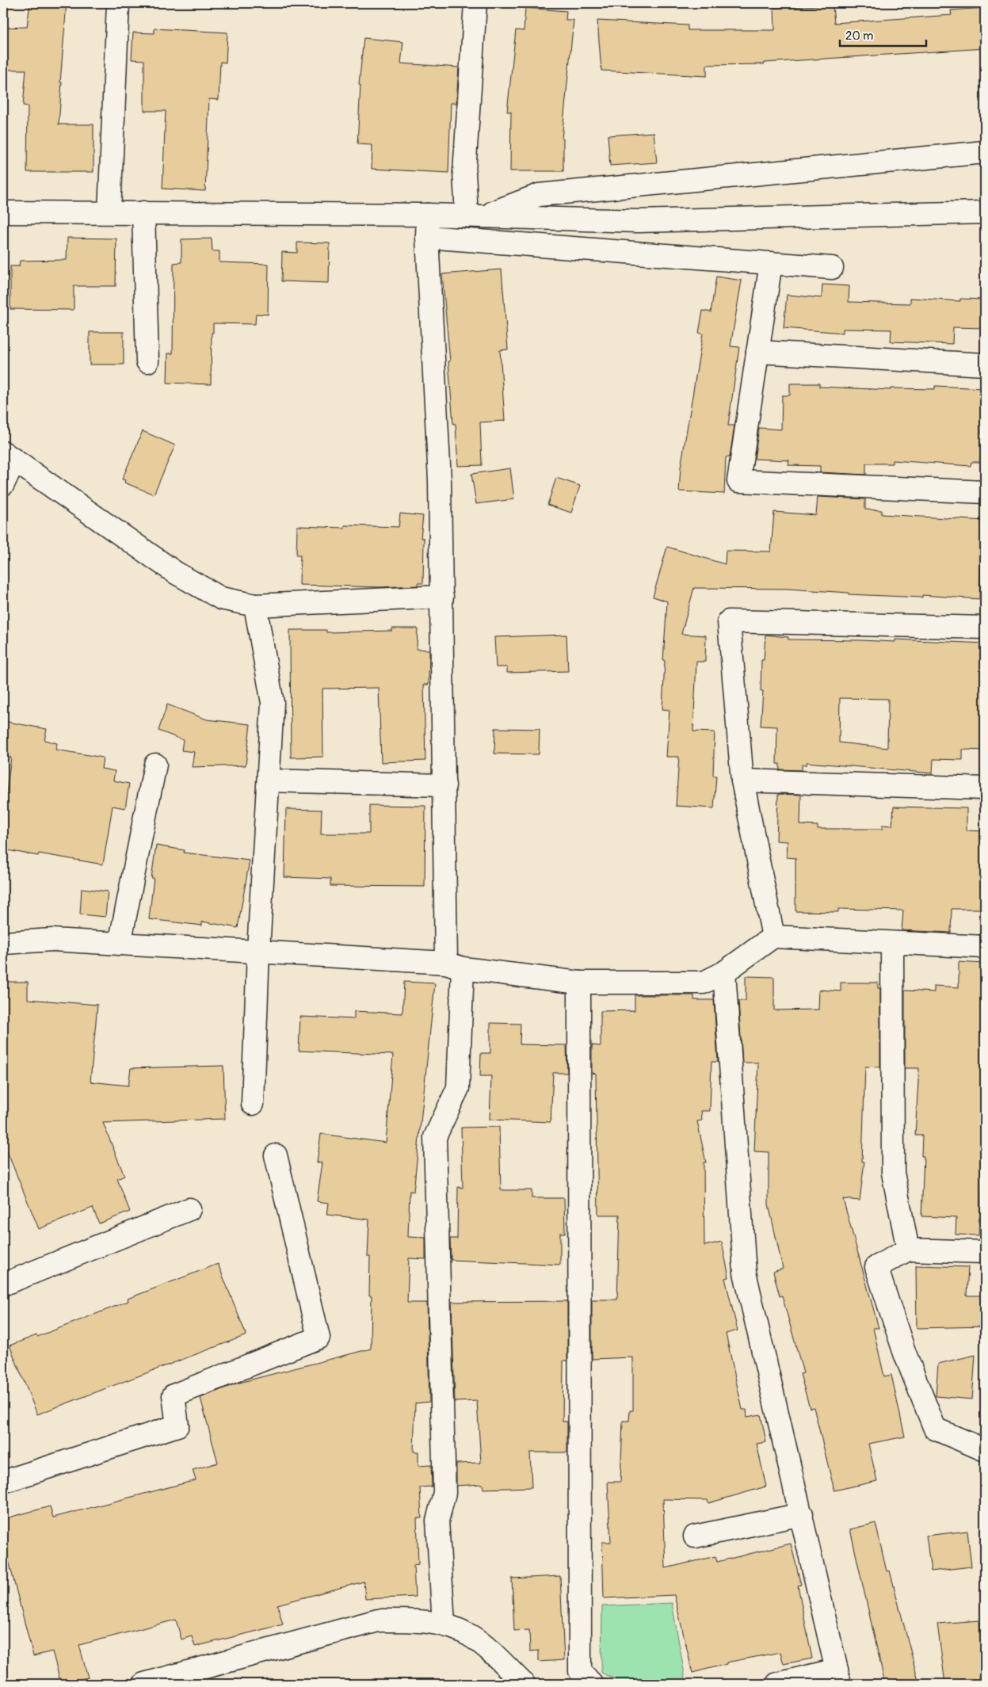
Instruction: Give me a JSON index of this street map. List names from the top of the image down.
{
  "scale_bar": "20 m"
}
